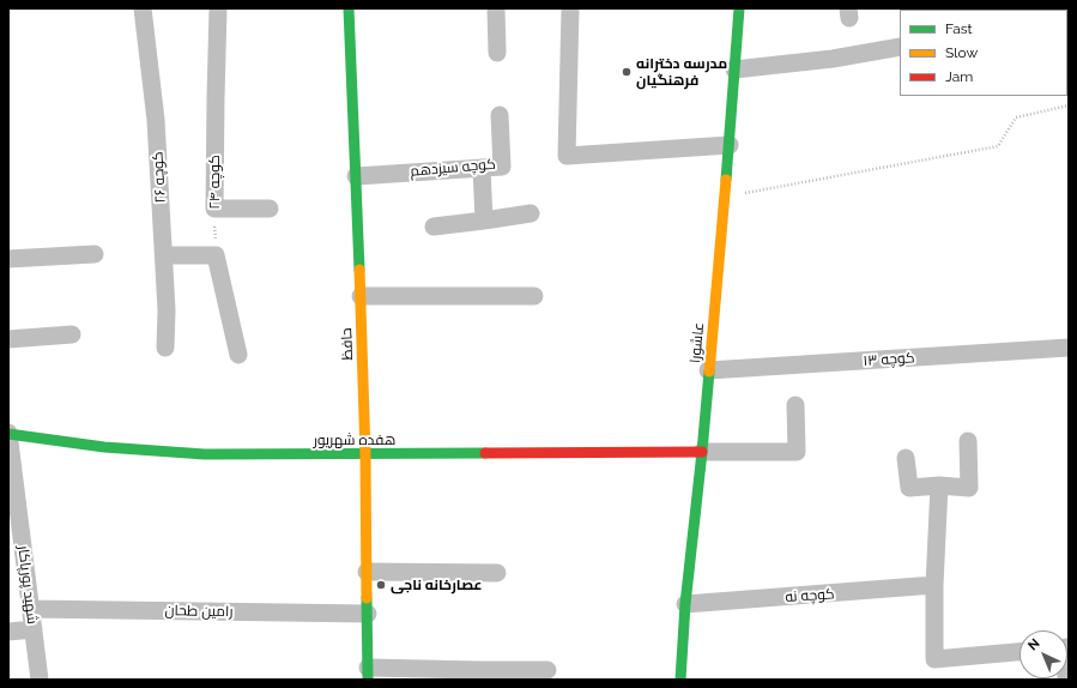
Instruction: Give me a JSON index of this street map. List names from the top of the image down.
{
  "streets": {
    "main road": ["عاشورا", "حافظ", "هفده شهریور"],
    "street": [
      "کوچه سیزدهم",
      "کوچه ۲۶",
      "کوچه ۲۴",
      "کوچه ۱۳",
      "شهید پورپاکار",
      "کوچه نه",
      "رامین طحان"
    ]
  },
  "crossings": [
    ["کوچه سیزدهم", "حافظ"],
    ["عاشورا", "کوچه ۱۳"],
    ["عاشورا", "هفده شهریور"],
    ["عاشورا", "کوچه نه"],
    ["حافظ", "هفده شهریور"],
    ["حافظ", "رامین طحان"],
    ["هفده شهریور", "شهید پورپاکار"],
    ["شهید پورپاکار", "رامین طحان"]
  ],
  "places": ["مدرسه دخترانه فرهنگیان", "عصارخانه ناجی"],
  "legend": ["Fast", "Slow", "Jam"],
  "north": "top left"
}
